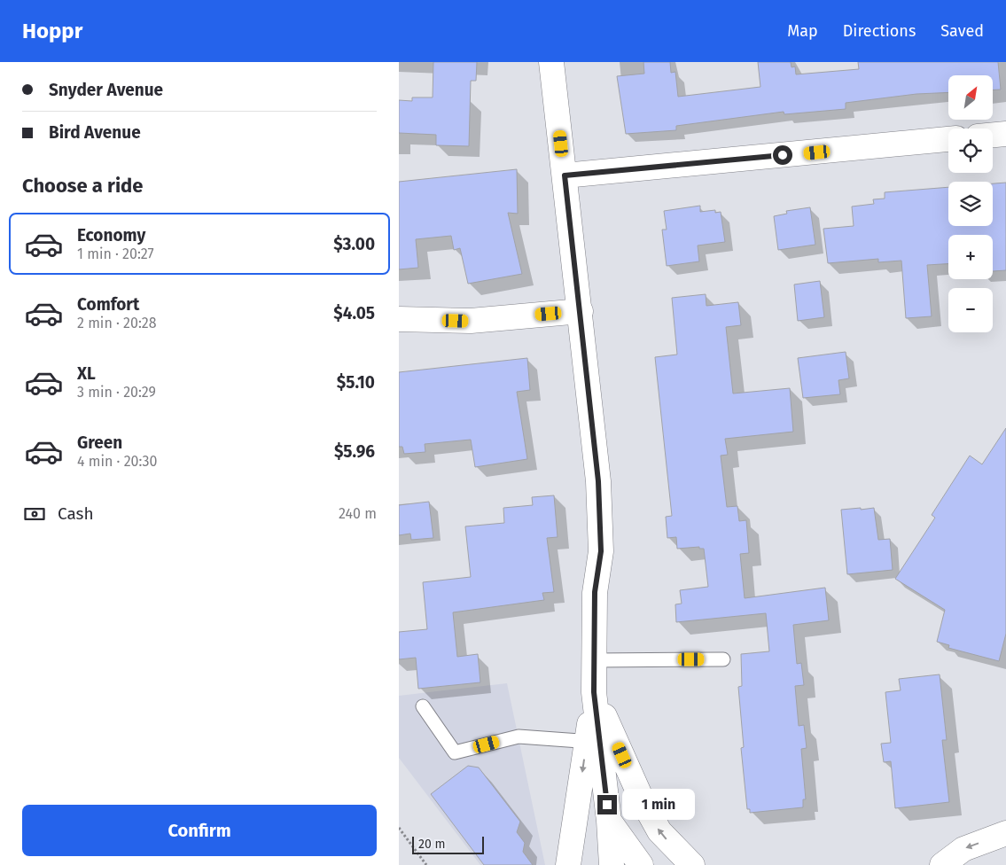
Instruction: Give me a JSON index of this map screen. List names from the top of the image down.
{
  "scale_bar": "20 m",
  "north": "top right",
  "page": {
    "header": "Hoppr",
    "nav": ["Map", "Directions", "Saved"],
    "banner": ["Snyder Avenue", "Bird Avenue"],
    "map_buttons": ["+", "−"],
    "heading": "Choose a ride",
    "list": [
      {
        "name": "Economy",
        "note": "1 min · 20:27",
        "value": "$3.00"
      },
      {
        "name": "Comfort",
        "note": "2 min · 20:28",
        "value": "$4.05"
      },
      {
        "name": "XL",
        "note": "3 min · 20:29",
        "value": "$5.10"
      },
      {
        "name": "Green",
        "note": "4 min · 20:30",
        "value": "$5.96"
      }
    ],
    "pay": ["Cash", "240 m"],
    "bubble": "1 min",
    "buttons": "Confirm",
    "scale": "20 m"
  }
}
